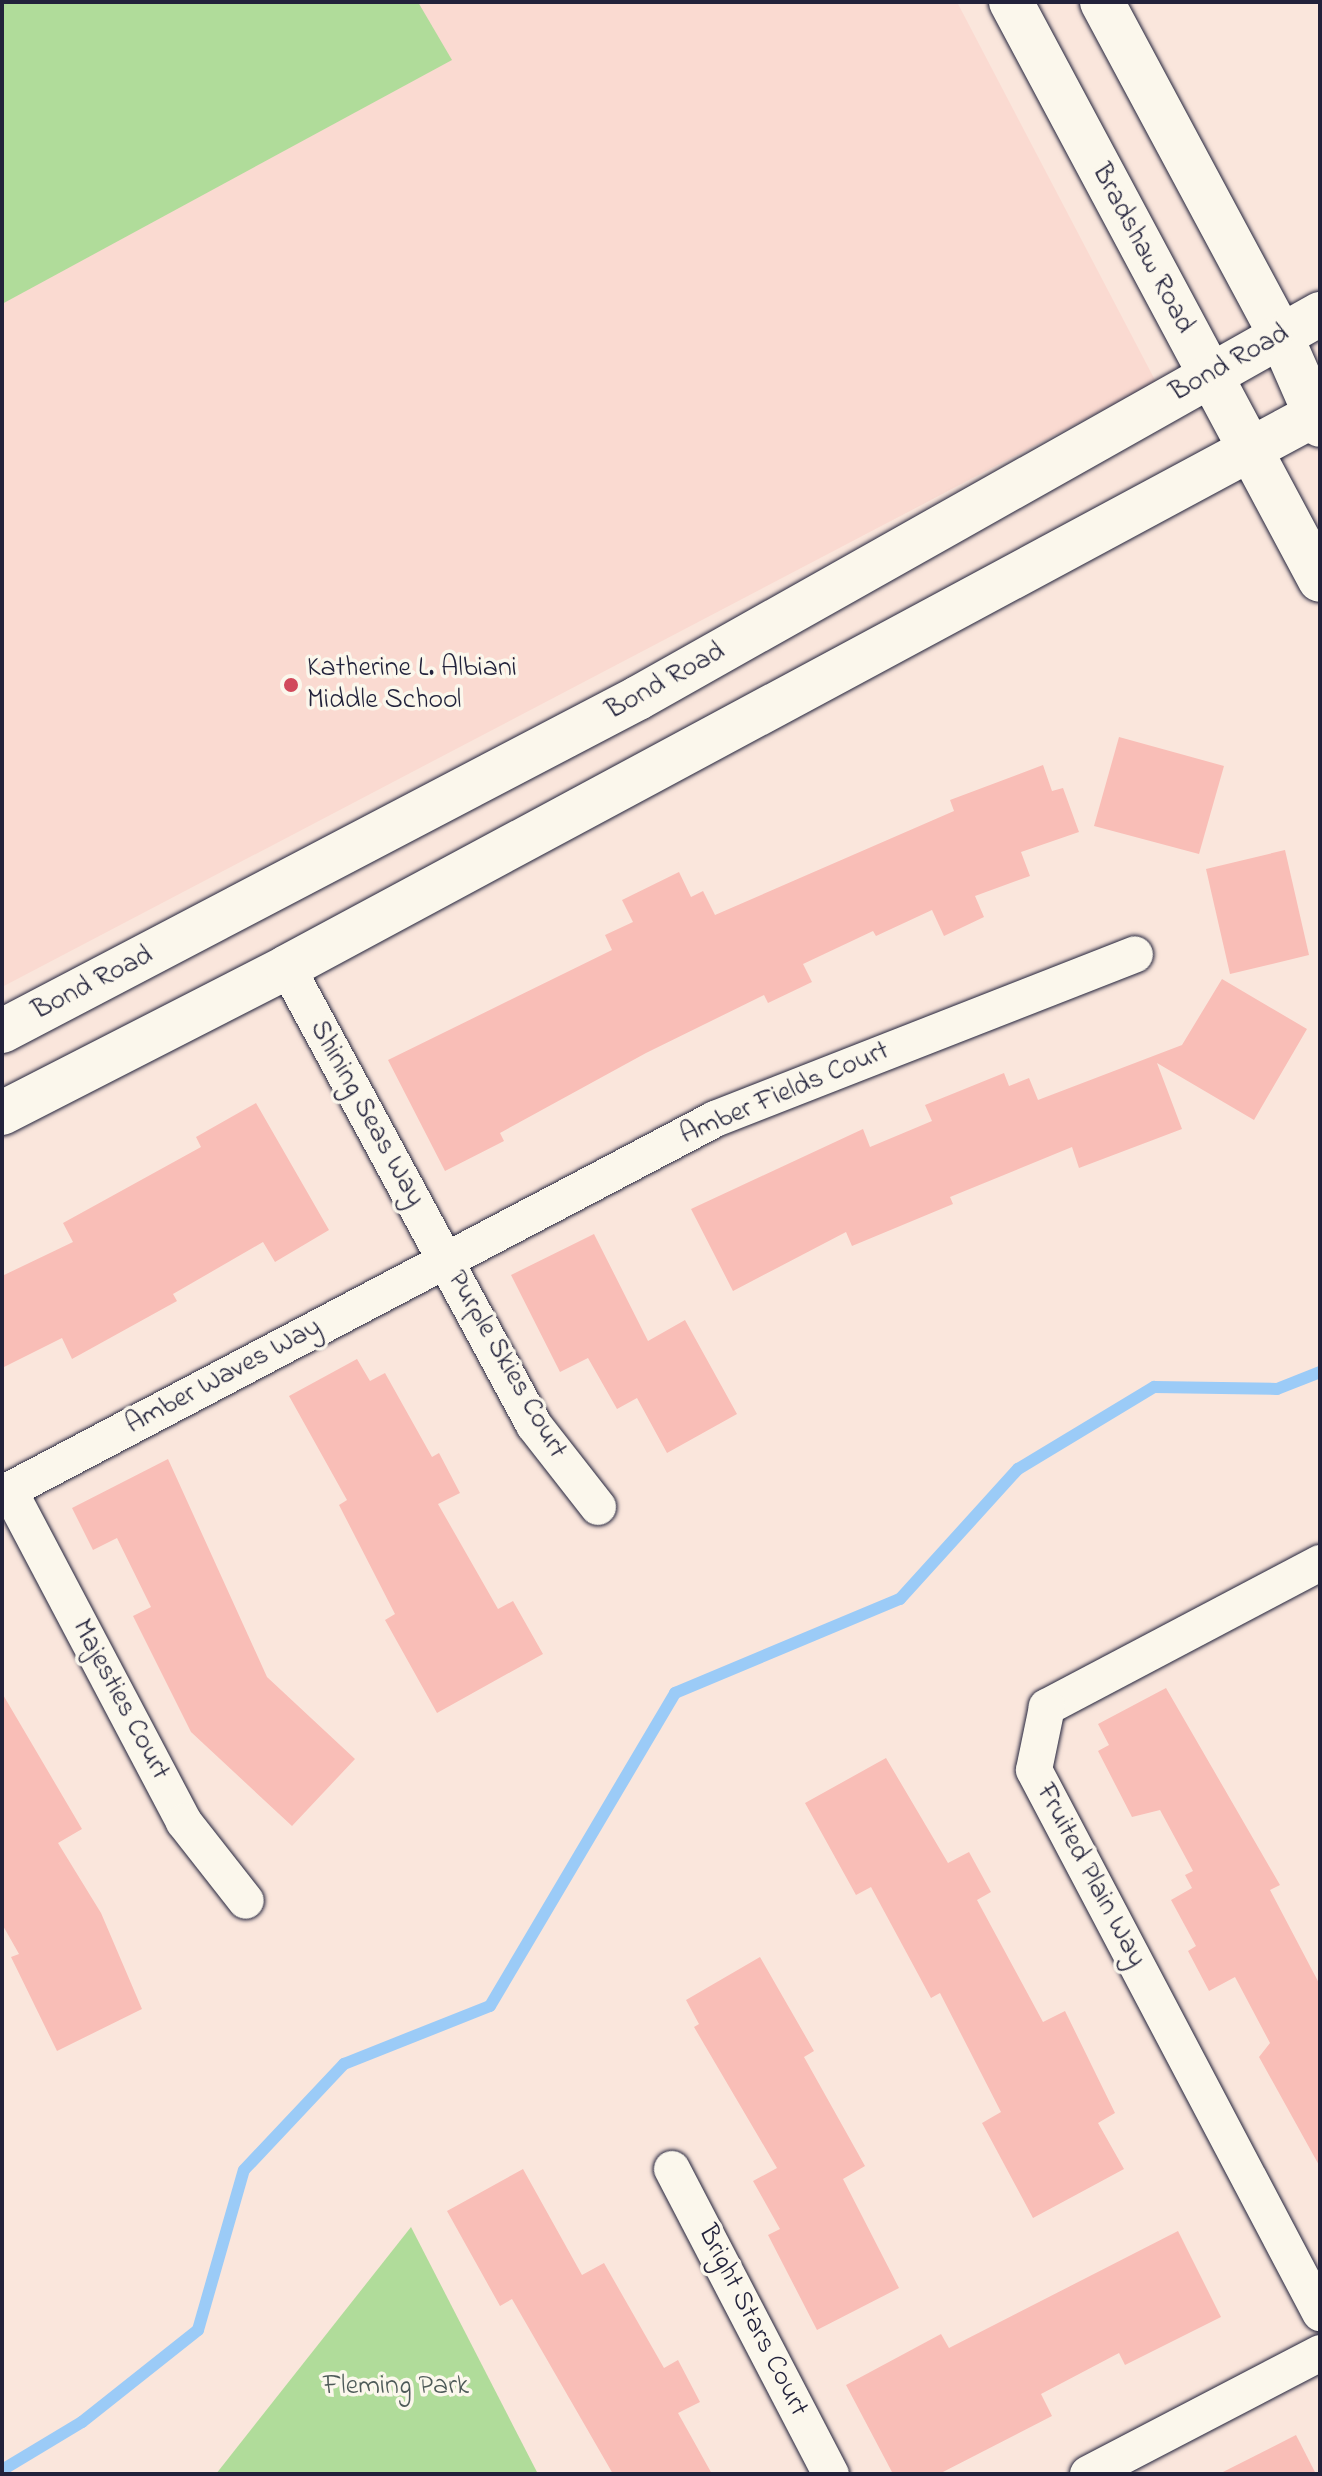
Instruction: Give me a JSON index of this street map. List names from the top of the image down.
{
  "streets": {
    "main road": ["Bradshaw Road", "Bond Road"],
    "street": [
      "Amber Fields Court",
      "Shining Seas Way",
      "Purple Skies Court",
      "Amber Waves Way",
      "Majesties Court",
      "Fruited Plain Way",
      "Bright Stars Court"
    ]
  },
  "crossings": [
    ["Bradshaw Road", "Bond Road"],
    ["Amber Fields Court", "Shining Seas Way"],
    ["Amber Fields Court", "Purple Skies Court"],
    ["Amber Fields Court", "Amber Waves Way"],
    ["Shining Seas Way", "Purple Skies Court"],
    ["Shining Seas Way", "Amber Waves Way"],
    ["Purple Skies Court", "Amber Waves Way"],
    ["Amber Waves Way", "Majesties Court"]
  ],
  "parks": ["Fleming Park"],
  "places": ["Katherine L. Albiani Middle School"]
}
